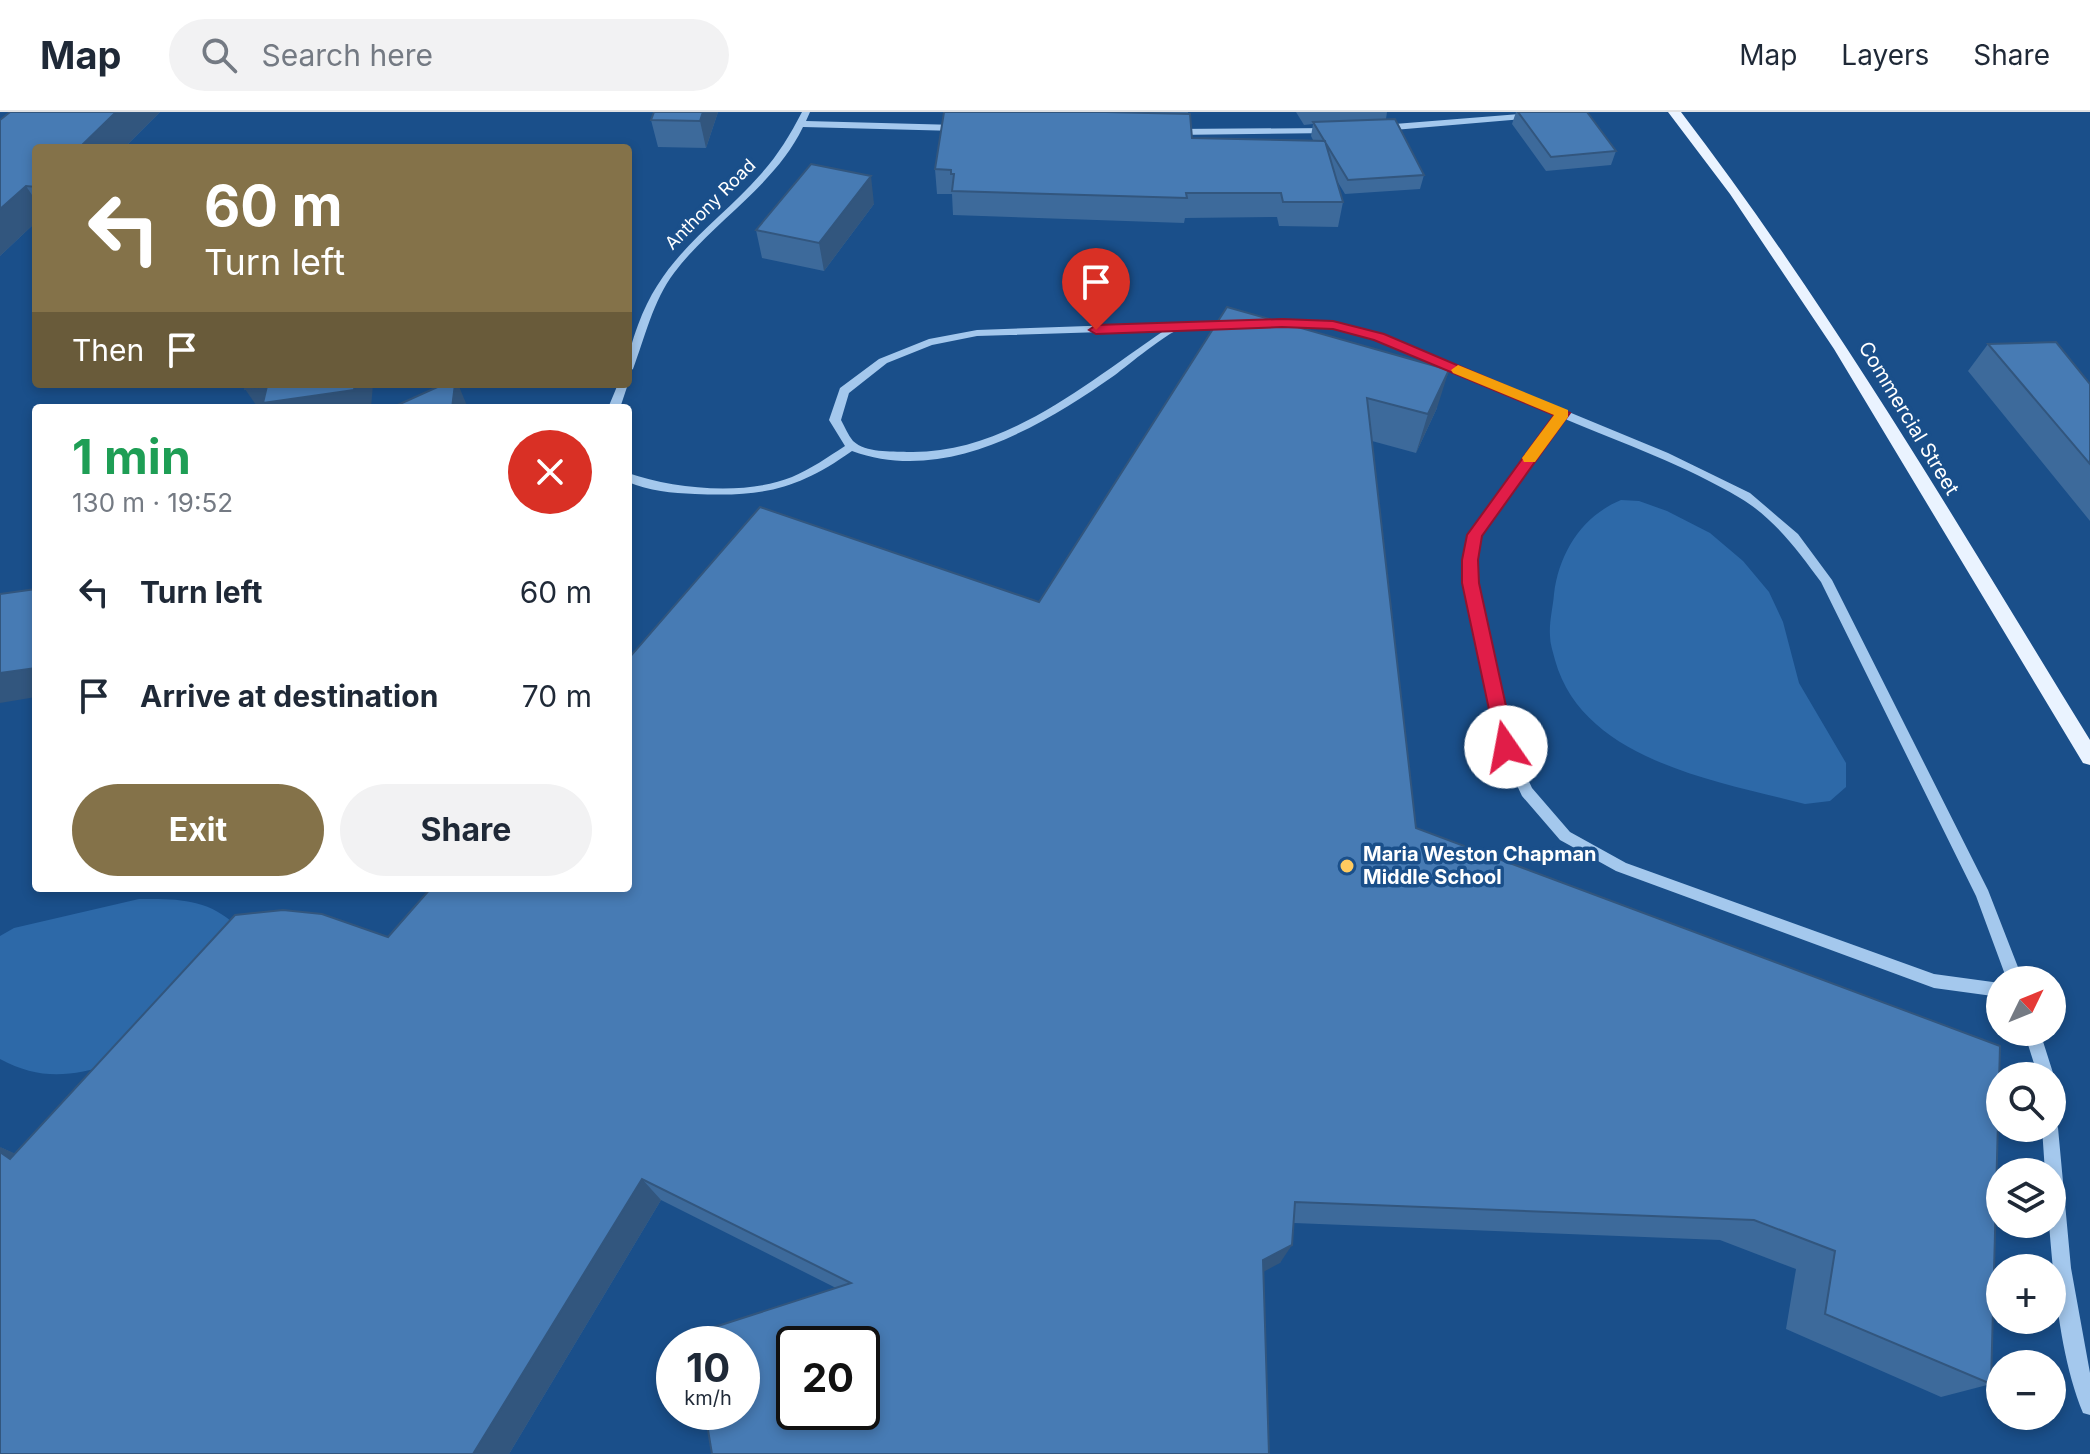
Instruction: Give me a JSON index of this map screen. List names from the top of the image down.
{
  "streets": {
    "main road": ["Commercial Street"],
    "street": ["Anthony Road"]
  },
  "places": ["Maria Weston Chapman Middle School"],
  "north": "top right",
  "page": {
    "header": "Map",
    "search": "Search here",
    "nav": ["Map", "Layers", "Share"],
    "turn": ["60 m", "Turn left"],
    "then": "Then",
    "heading": ["1 min", "130 m · 19:52"],
    "list": [
      {
        "name": "Turn left",
        "value": "60 m"
      },
      {
        "name": "Arrive at destination",
        "value": "70 m"
      }
    ],
    "buttons": ["Exit", "Share"],
    "map_buttons": ["+", "−"],
    "speed": "10 km/h",
    "limit": "20"
  }
}
